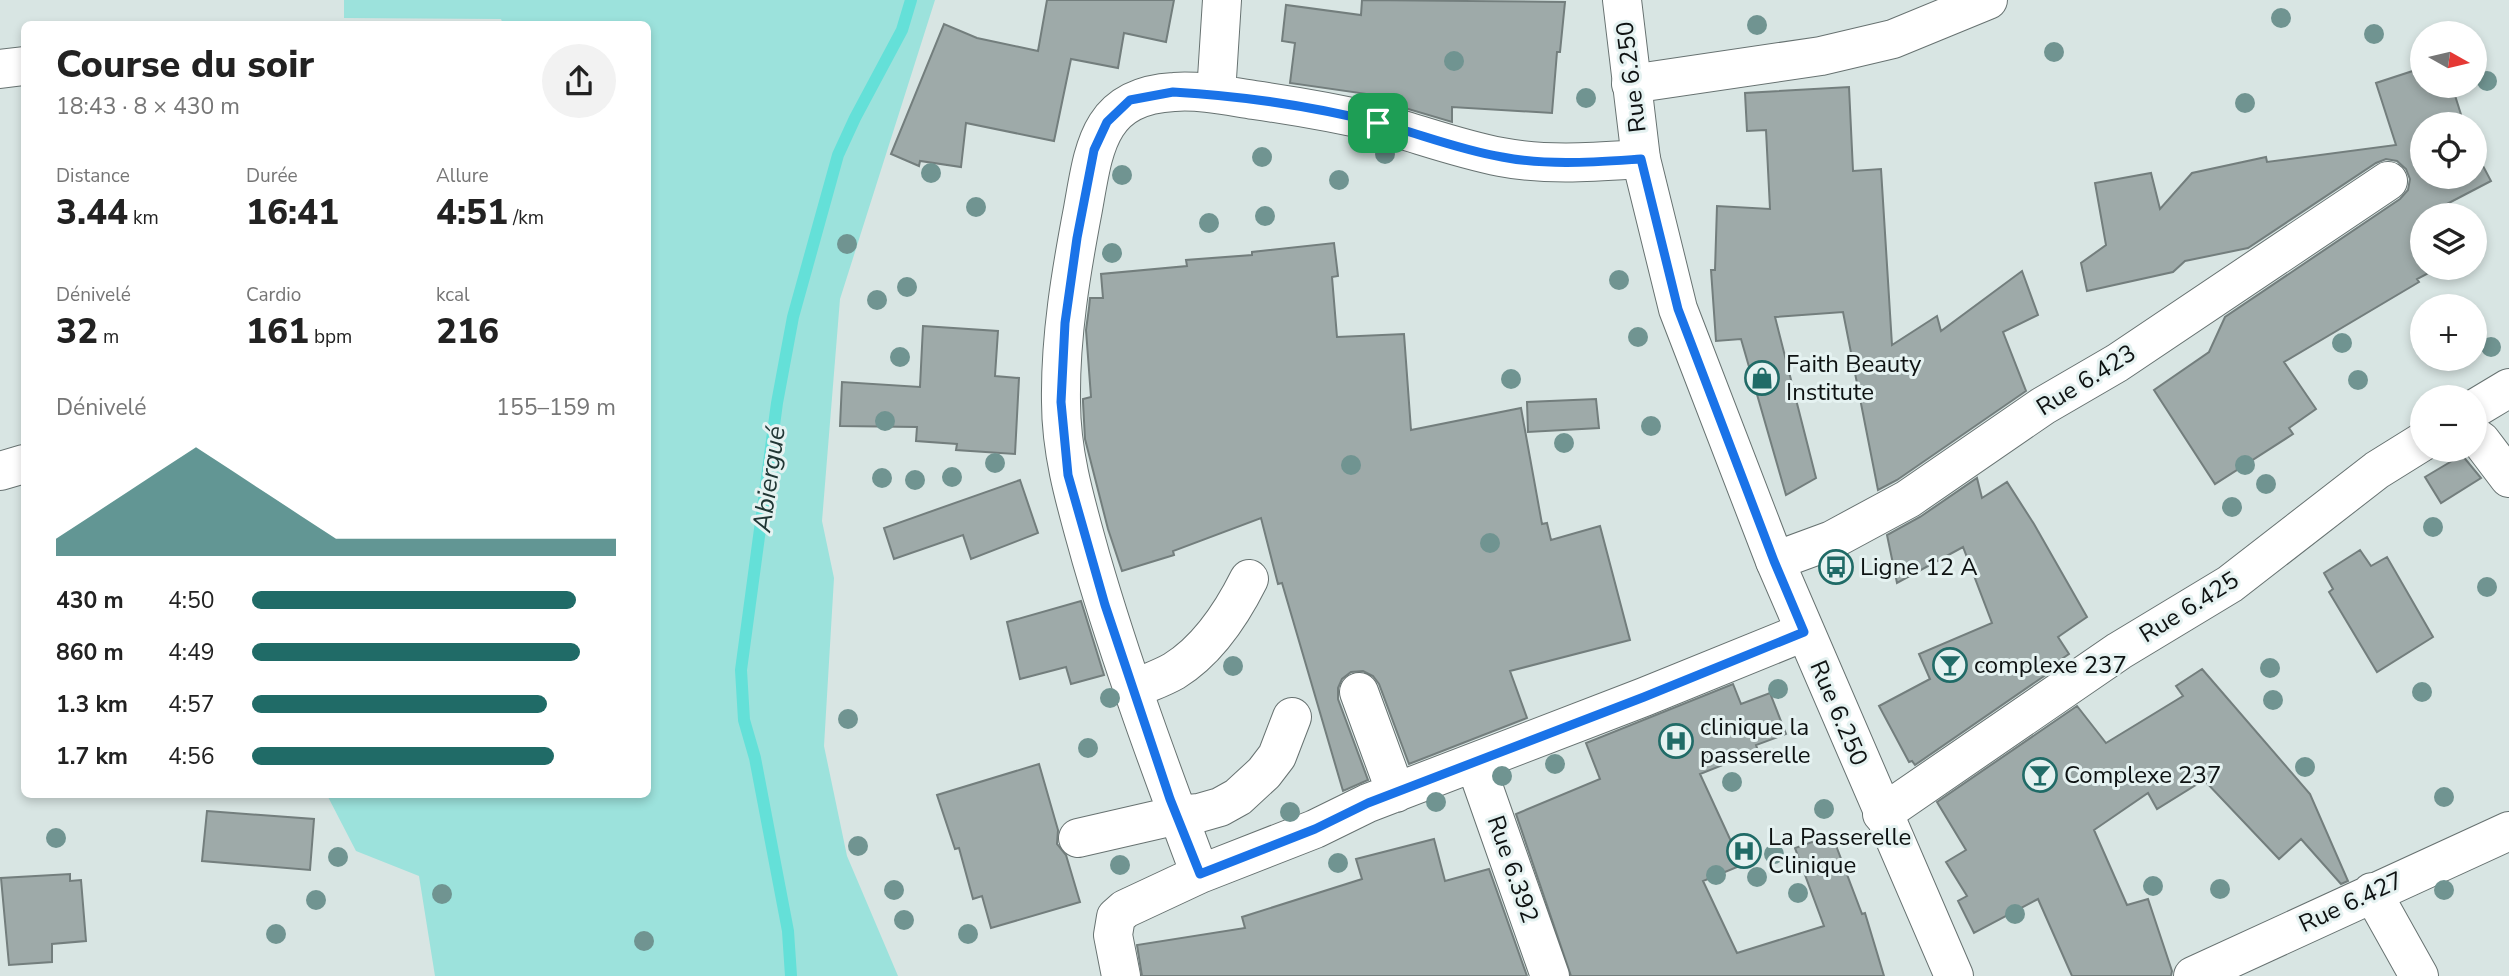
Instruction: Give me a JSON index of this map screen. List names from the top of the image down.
{
  "streets": {
    "street": [
      "Rue 6.250",
      "Rue 6.423",
      "Rue 6.425",
      "Rue 6.392",
      "Rue 6.427"
    ]
  },
  "crossings": [
    ["Rue 6.250", "Rue 6.423"],
    ["Rue 6.250", "Rue 6.425"]
  ],
  "water": ["Abiergué"],
  "places": {
    "shop": ["Faith Beauty Institute"],
    "bus stop": ["Ligne 12 A"],
    "bar": ["complexe 237", "Complexe 237"],
    "hospital": ["clinique la passerelle", "La Passerelle Clinique"]
  },
  "north": "right",
  "page": {
    "map_buttons": ["+", "−"],
    "heading": ["Course du soir", "18:43 · 8 × 430 m"],
    "stats": [
      ["Distance", "3.44 km"],
      ["Durée", "16:41"],
      ["Allure", "4:51 /km"],
      ["Dénivelé", "32 m"],
      ["Cardio", "161 bpm"],
      ["kcal", "216"]
    ],
    "chart": ["Dénivelé", "155–159 m"],
    "list": [
      {
        "name": "430 m",
        "note": "4:50"
      },
      {
        "name": "860 m",
        "note": "4:49"
      },
      {
        "name": "1.3 km",
        "note": "4:57"
      },
      {
        "name": "1.7 km",
        "note": "4:56"
      }
    ]
  }
}
